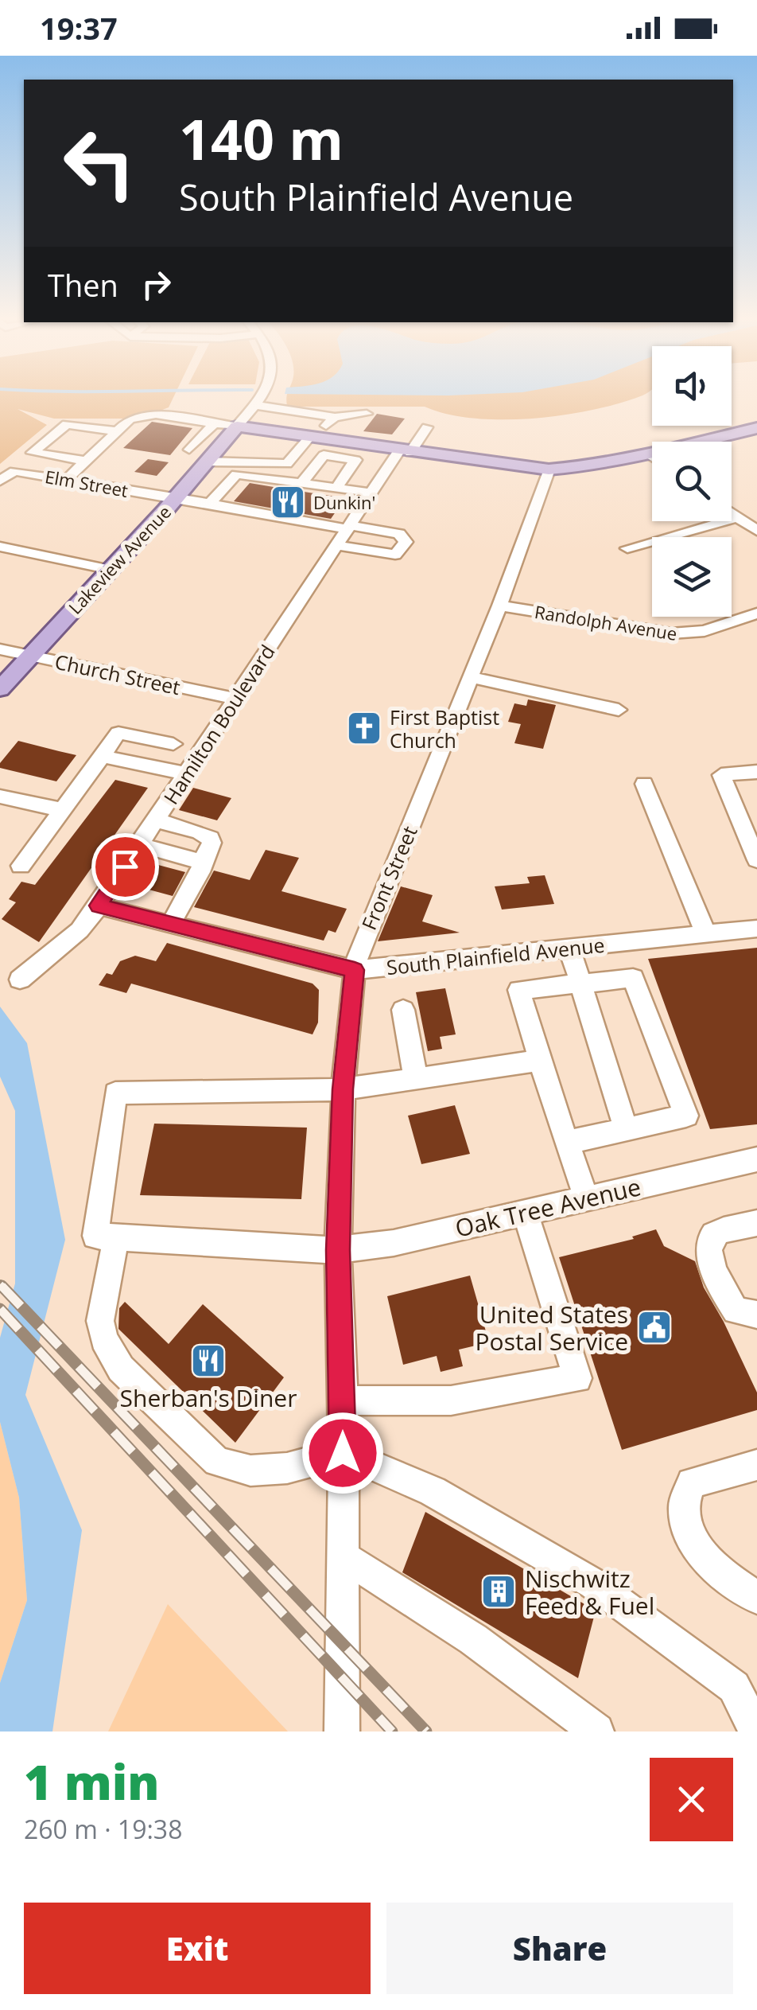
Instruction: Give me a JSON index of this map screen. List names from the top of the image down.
{
  "streets": {
    "main road": ["Lakeview Avenue"],
    "street": [
      "Elm Street",
      "Randolph Avenue",
      "Church Street",
      "Hamilton Boulevard",
      "Front Street",
      "South Plainfield Avenue",
      "Oak Tree Avenue"
    ]
  },
  "crossings": [
    ["Elm Street", "Lakeview Avenue"],
    ["Elm Street", "Hamilton Boulevard"],
    ["Lakeview Avenue", "Church Street"],
    ["Randolph Avenue", "Front Street"],
    ["Church Street", "Hamilton Boulevard"],
    ["Hamilton Boulevard", "South Plainfield Avenue"],
    ["Front Street", "South Plainfield Avenue"],
    ["Front Street", "Oak Tree Avenue"]
  ],
  "places": {
    "restaurant": ["Dunkin'", "Sherban's Diner"],
    "church": ["First Baptist Church"],
    "public building": ["United States Postal Service"],
    "building": ["Nischwitz Feed & Fuel"]
  },
  "page": {
    "status": "19:37",
    "turn": ["140 m", "South Plainfield Avenue"],
    "then": "Then",
    "heading": ["1 min", "260 m · 19:38"],
    "buttons": ["Exit", "Share"]
  }
}
